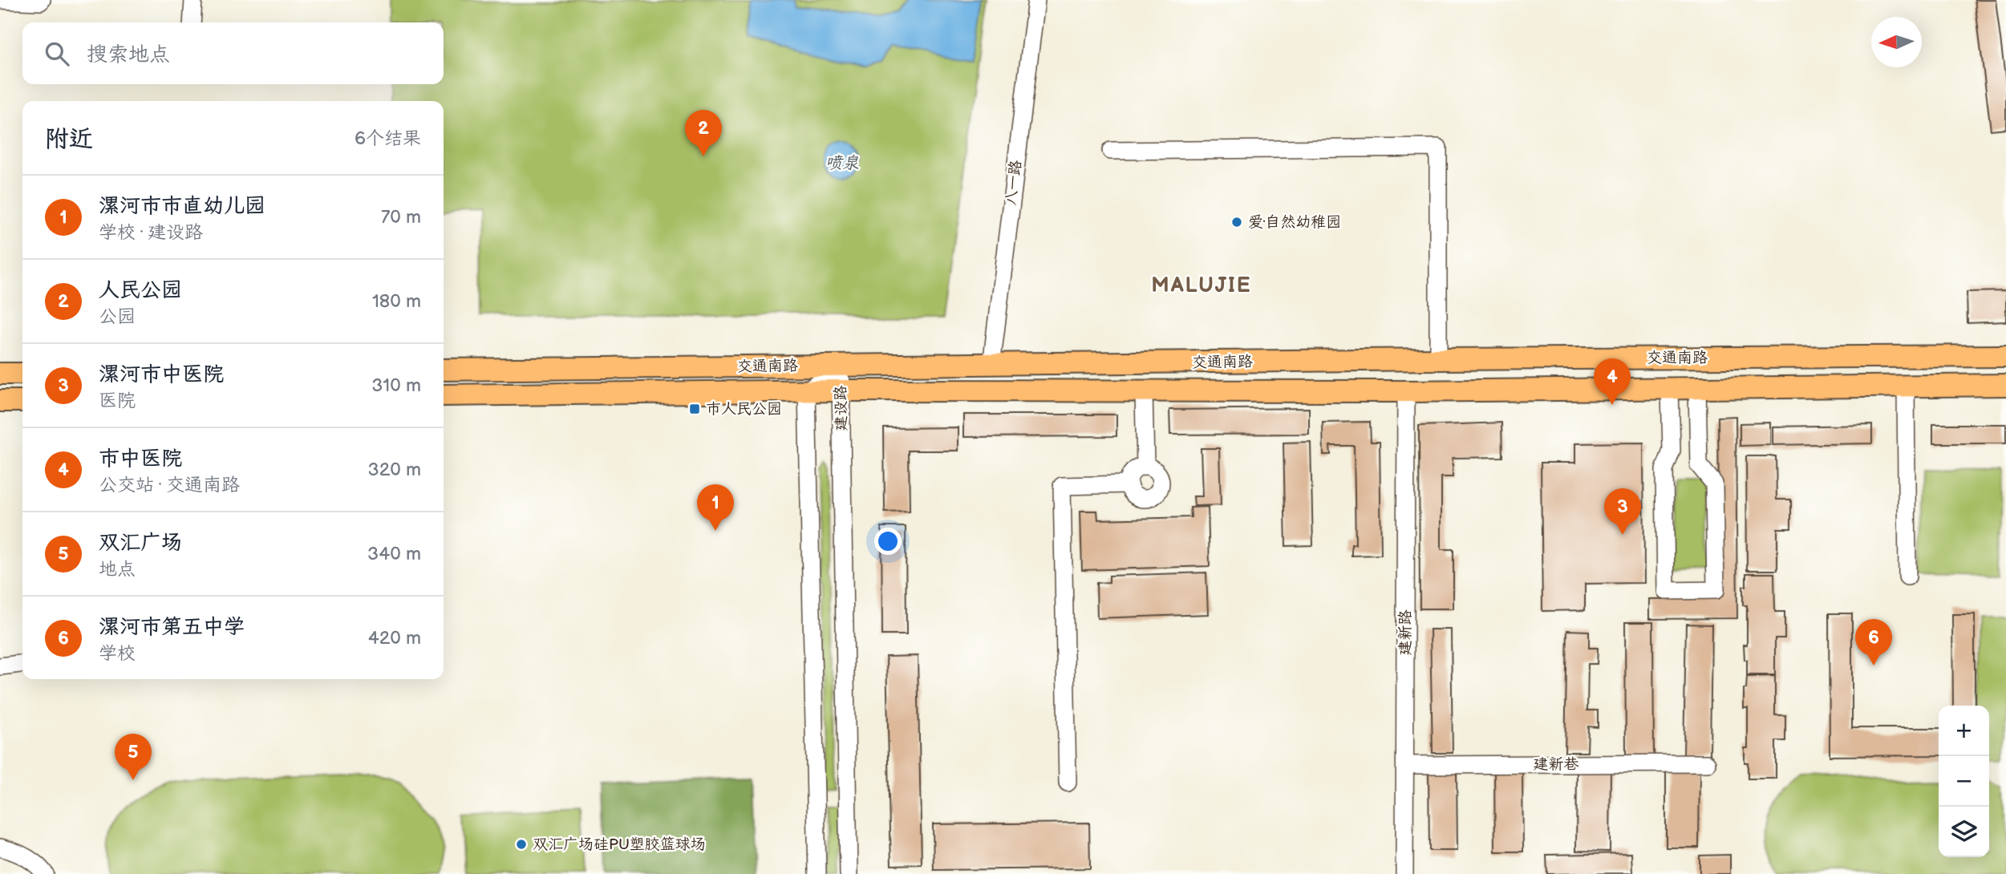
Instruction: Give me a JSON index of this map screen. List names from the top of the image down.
{
  "streets": {
    "main road": ["交通南路"],
    "street": [
      "八一路",
      "建设路",
      "建新路",
      "建新巷"
    ]
  },
  "crossings": [
    ["八一路", "交通南路"],
    ["交通南路", "建设路"],
    ["交通南路", "建新路"],
    ["建新路", "建新巷"]
  ],
  "districts": ["MALUJIE"],
  "water": ["喷泉"],
  "places": {
    "other": ["爱·自然幼稚园", "双汇广场硅PU塑胶篮球场"],
    "transit": ["市人民公园"]
  },
  "north": "left",
  "page": {
    "search": "搜索地点",
    "heading": ["附近", "6个结果"],
    "pins": [
      "2",
      "4",
      "1",
      "3",
      "6",
      "5"
    ],
    "list": [
      {
        "mark": "1",
        "name": "漯河市市直幼儿园",
        "note": "学校 · 建设路",
        "value": "70 m"
      },
      {
        "mark": "2",
        "name": "人民公园",
        "note": "公园",
        "value": "180 m"
      },
      {
        "mark": "3",
        "name": "漯河市中医院",
        "note": "医院",
        "value": "310 m"
      },
      {
        "mark": "4",
        "name": "市中医院",
        "note": "公交站 · 交通南路",
        "value": "320 m"
      },
      {
        "mark": "5",
        "name": "双汇广场",
        "note": "地点",
        "value": "340 m"
      },
      {
        "mark": "6",
        "name": "漯河市第五中学",
        "note": "学校",
        "value": "420 m"
      }
    ],
    "map_buttons": ["+", "−"]
  }
}
